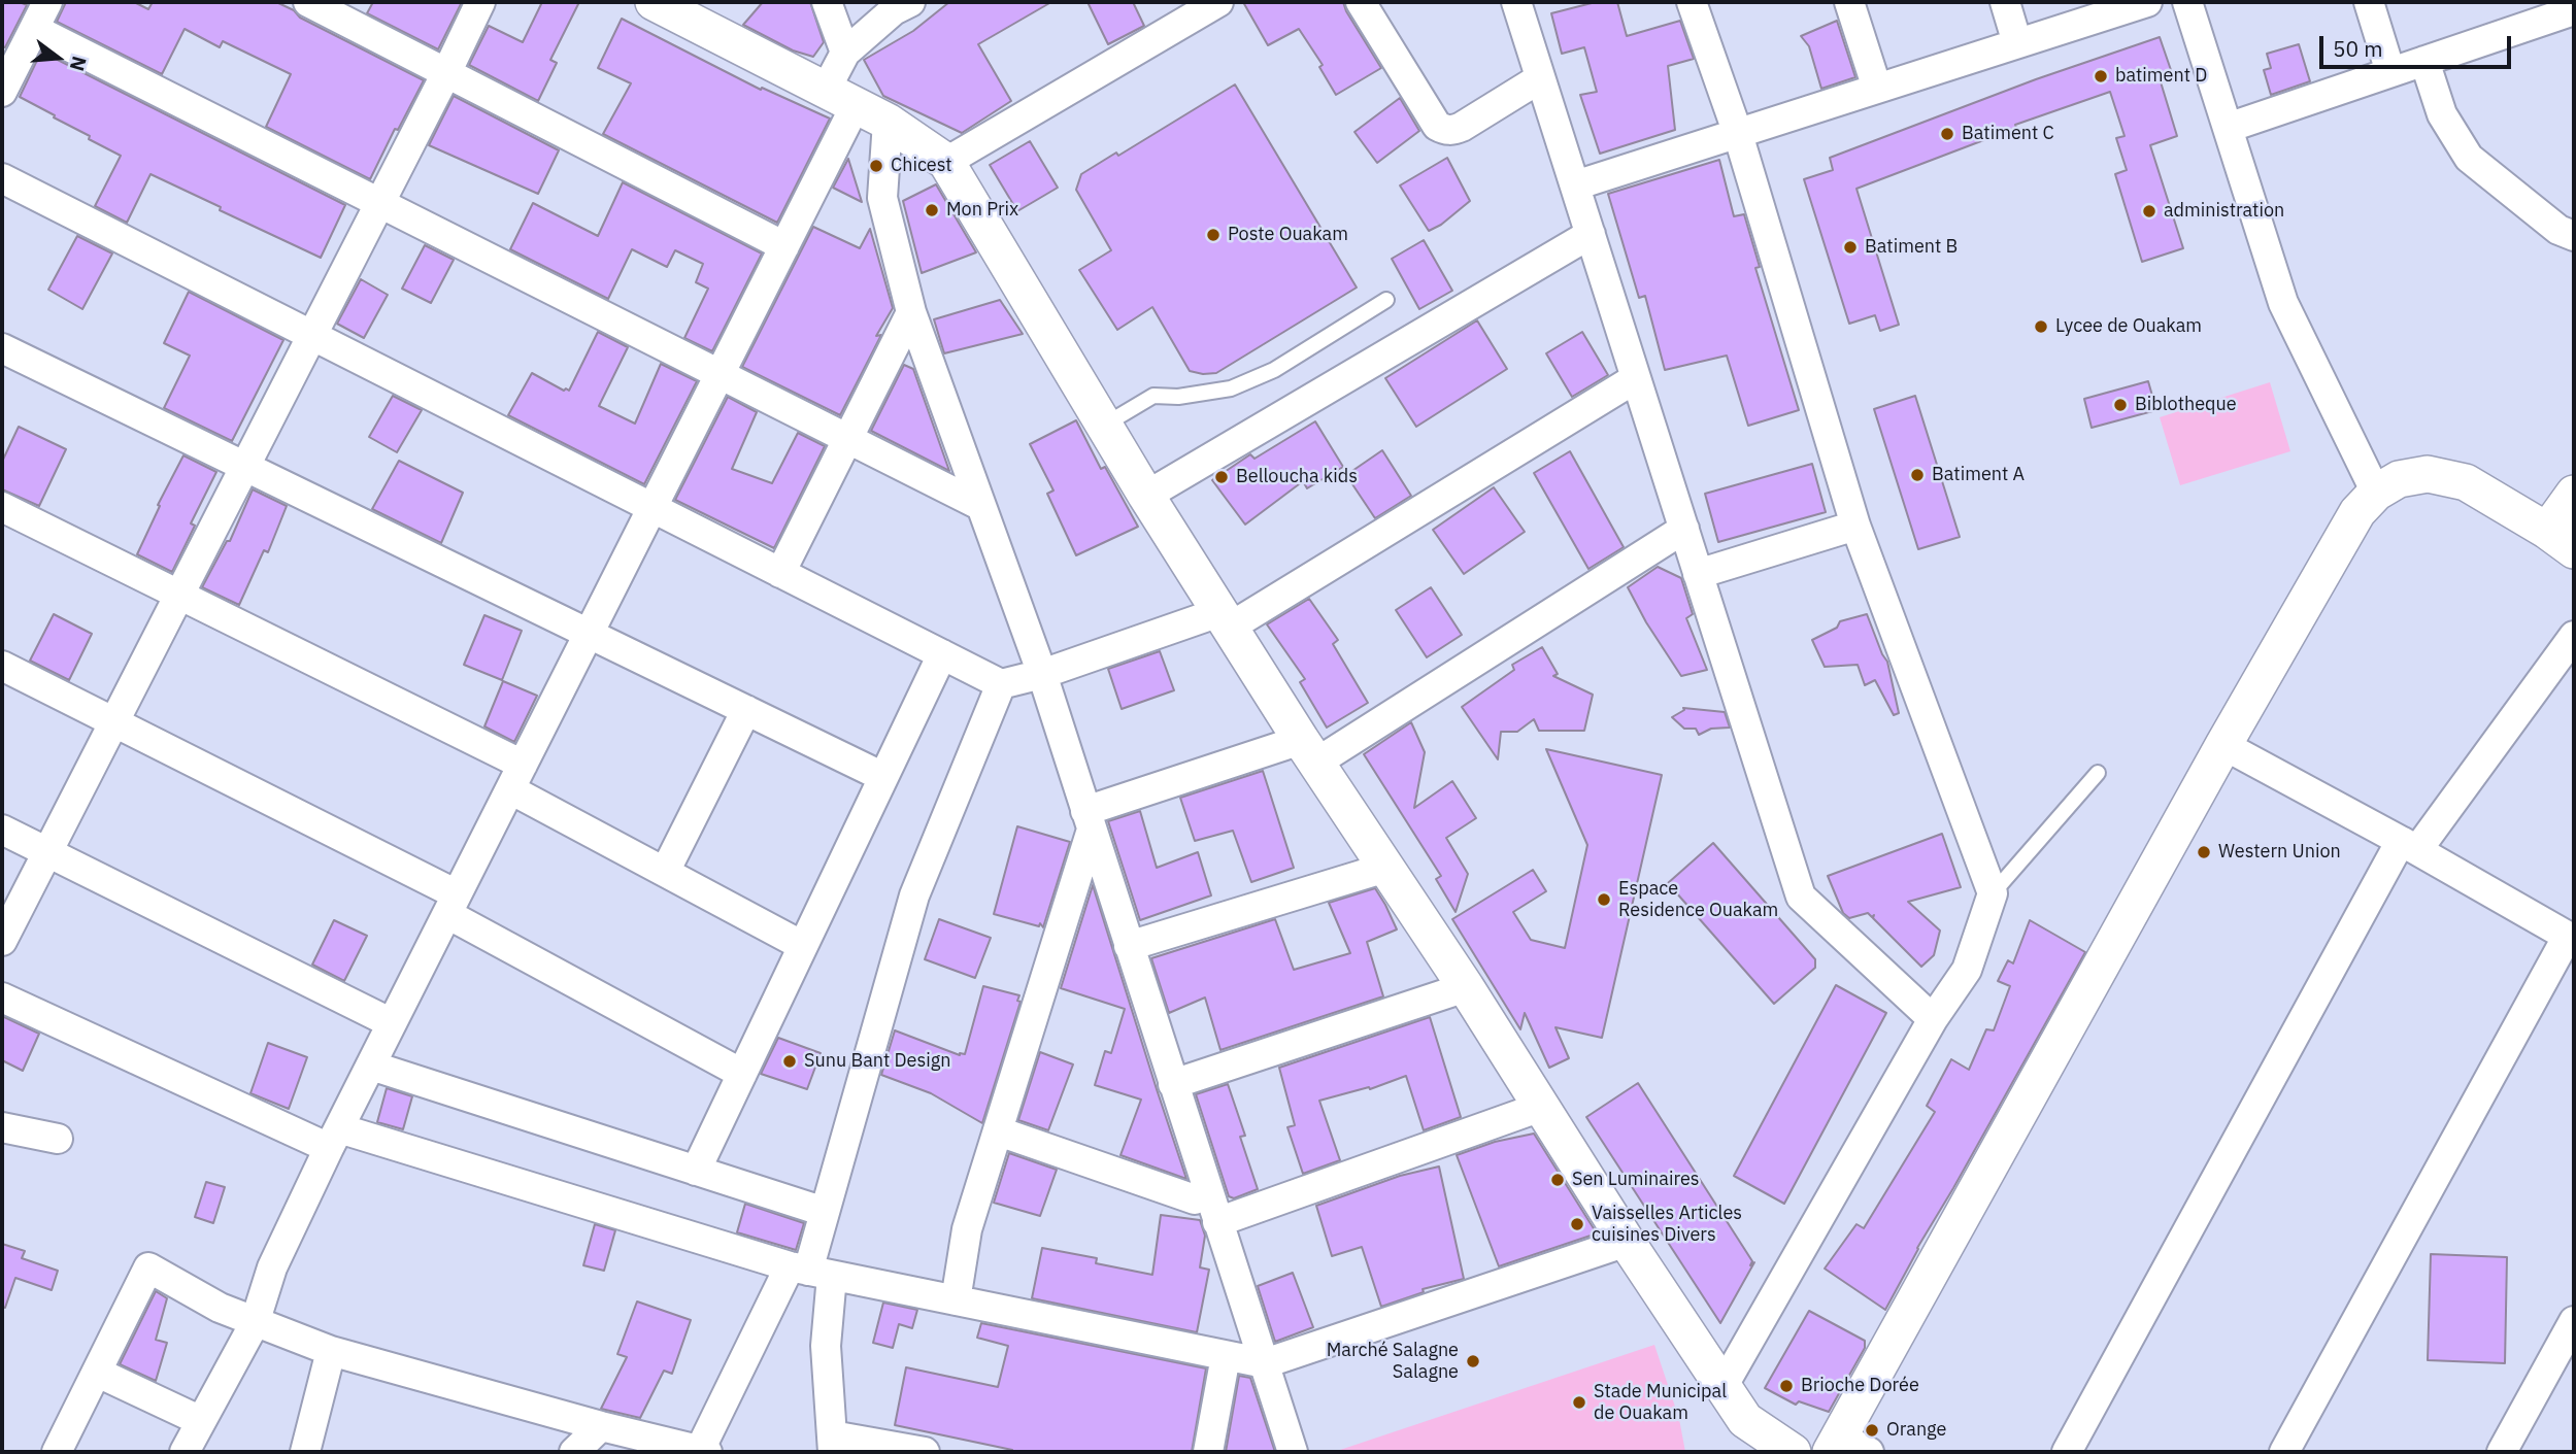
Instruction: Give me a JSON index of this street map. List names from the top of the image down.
{
  "places": [
    "batiment D",
    "Batiment C",
    "Chicest",
    "Mon Prix",
    "administration",
    "Poste Ouakam",
    "Batiment B",
    "Lycee de Ouakam",
    "Biblotheque",
    "Batiment A",
    "Belloucha kids",
    "Western Union",
    "Espace Residence Ouakam",
    "Sunu Bant Design",
    "Sen Luminaires",
    "Vaisselles Articles cuisines Divers",
    "Marché Salagne Salagne",
    "Brioche Dorée",
    "Stade Municipal de Ouakam",
    "Orange"
  ],
  "scale_bar": "50 m",
  "north": "right"
}
